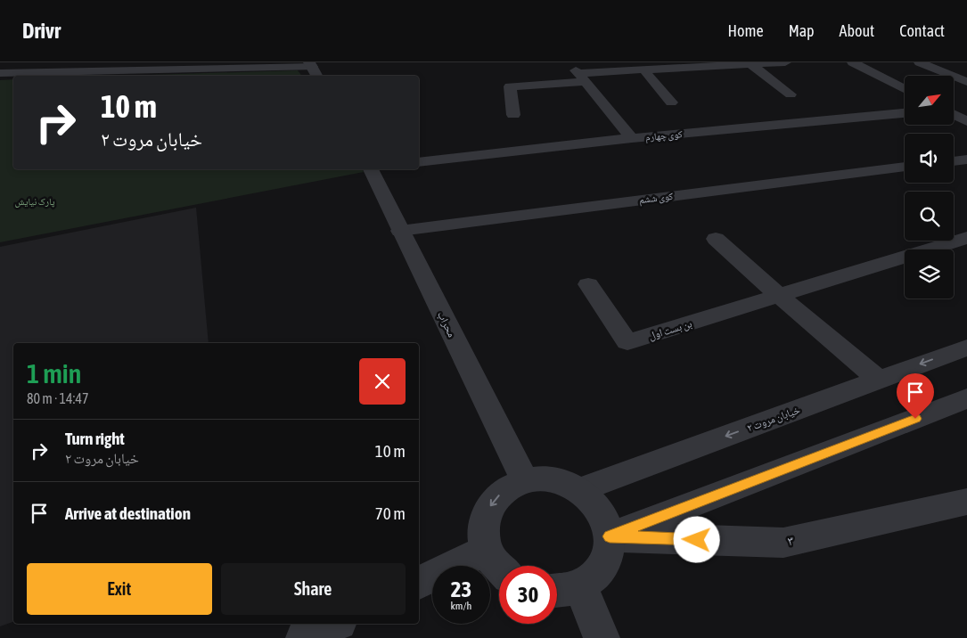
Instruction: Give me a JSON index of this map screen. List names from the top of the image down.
{
  "streets": {
    "street": [
      "کوی چهارم",
      "کوی ششم",
      "محراب",
      "بن بست اول",
      "خیابان مروت ۲",
      "۳"
    ]
  },
  "crossings": [
    ["کوی ششم", "محراب"]
  ],
  "parks": ["پارک نیایش"],
  "north": "top right",
  "page": {
    "header": "Drivr",
    "nav": [
      "Home",
      "Map",
      "About",
      "Contact"
    ],
    "turn": ["10 m", "خیابان مروت ۲"],
    "heading": ["1 min", "80 m · 14:47"],
    "list": [
      {
        "name": "Turn right",
        "note": "خیابان مروت ۲",
        "value": "10 m"
      },
      {
        "name": "Arrive at destination",
        "value": "70 m"
      }
    ],
    "buttons": ["Exit", "Share"],
    "speed": "23 km/h",
    "limit": "30"
  }
}
